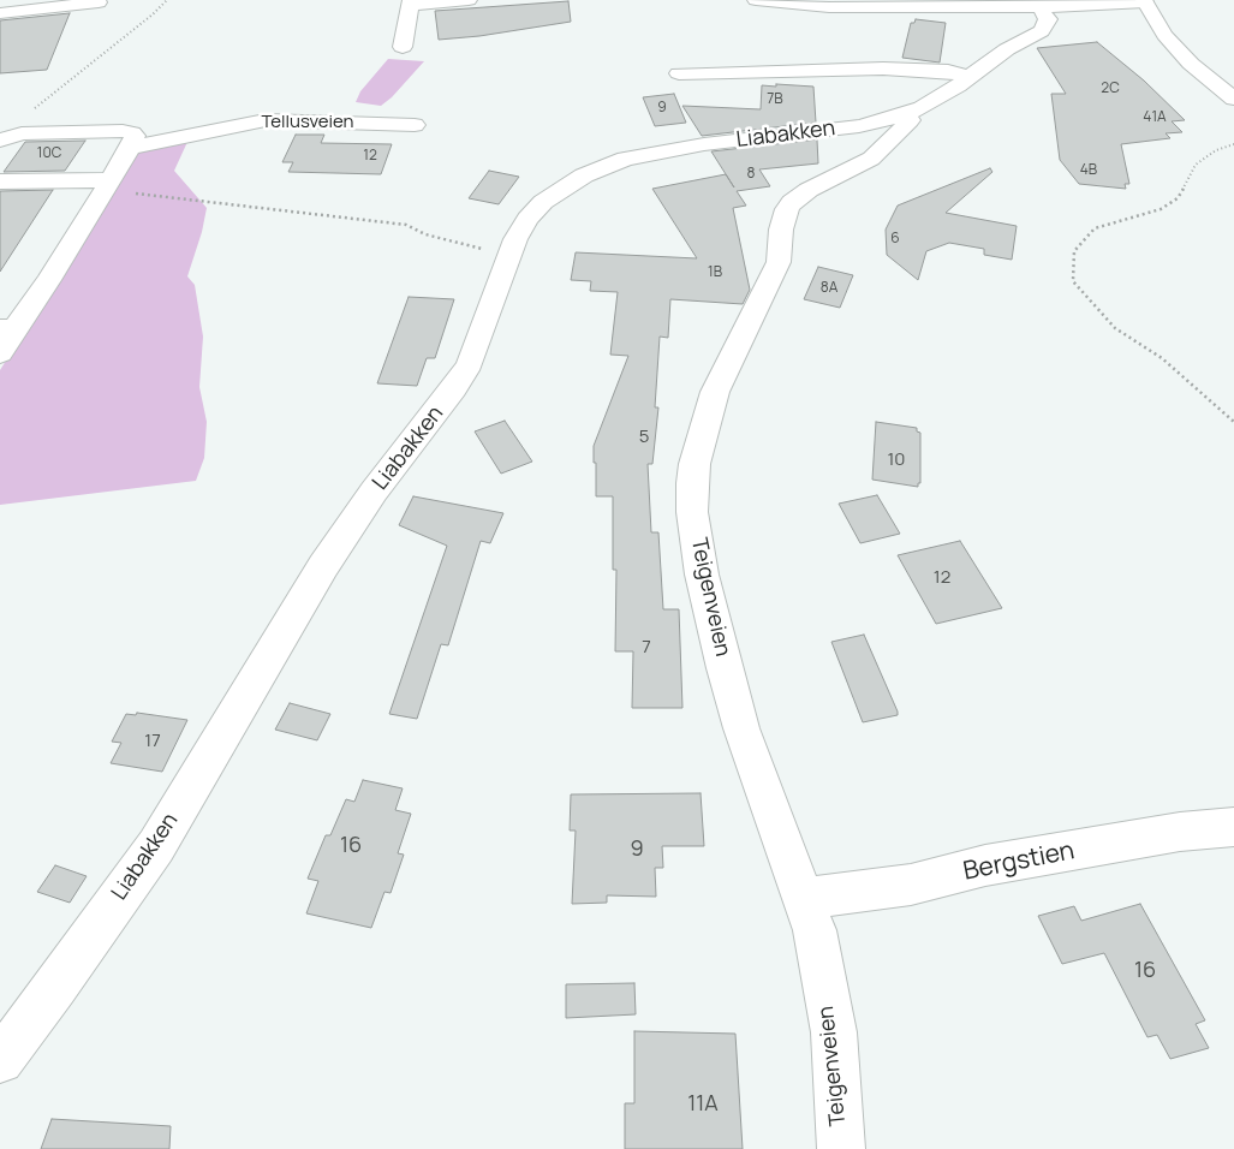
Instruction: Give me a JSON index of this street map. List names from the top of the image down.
{
  "streets": {
    "street": [
      "Tellusveien",
      "Liabakken",
      "Teigenveien",
      "Bergstien"
    ]
  },
  "crossings": [
    ["Liabakken", "Teigenveien"],
    ["Teigenveien", "Bergstien"]
  ],
  "house_numbers": [
    "2C",
    "7B",
    "9",
    "41A",
    "10C",
    "12",
    "4B",
    "8",
    "6",
    "1B",
    "8A",
    "5",
    "10",
    "12",
    "7",
    "17",
    "16",
    "9",
    "16",
    "11A"
  ]
}
